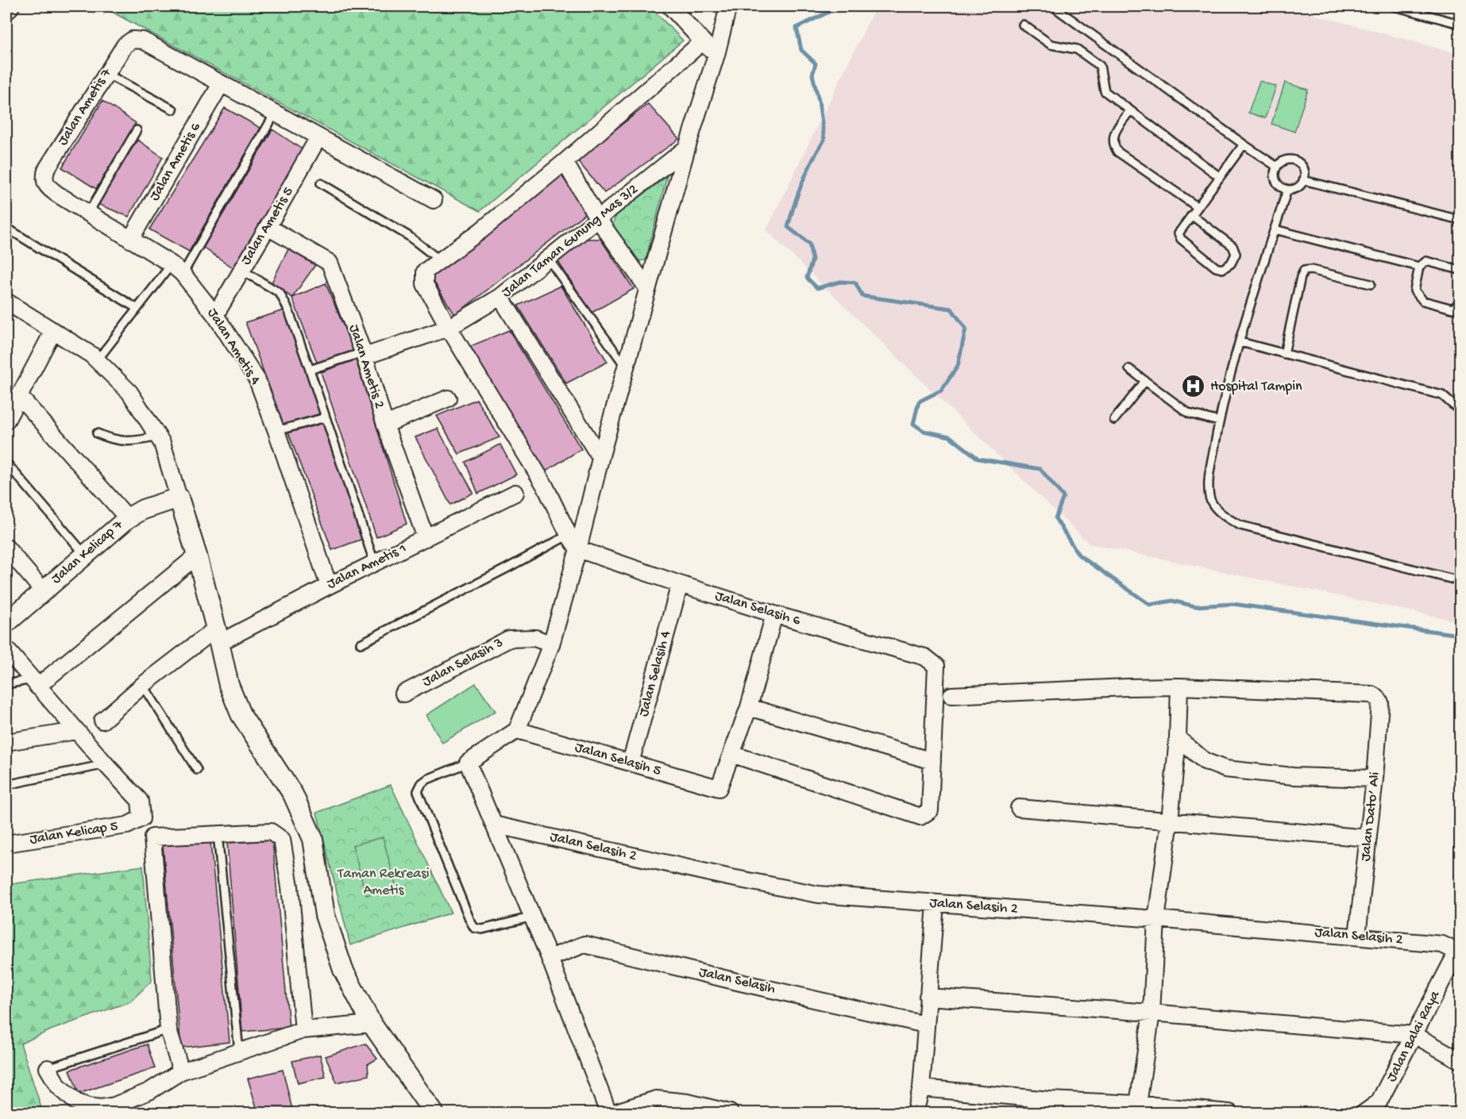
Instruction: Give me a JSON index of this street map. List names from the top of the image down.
{
  "streets": {
    "street": [
      "Jalan Ametis 7",
      "Jalan Ametis 6",
      "Jalan Ametis 5",
      "Jalan Taman Gunung Mas 3/2",
      "Jalan Ametis 4",
      "Jalan Ametis 2",
      "Jalan Kelicap 7",
      "Jalan Ametis 1",
      "Jalan Selasih 6",
      "Jalan Selasih 3",
      "Jalan Selasih 4",
      "Jalan Selasih 5",
      "Jalan Dato’ Ali",
      "Jalan Kelicap 5",
      "Jalan Selasih 2",
      "Jalan Selasih",
      "Jalan Balai Raya"
    ]
  },
  "crossings": [
    ["Jalan Ametis 7", "Jalan Ametis 6"],
    ["Jalan Ametis 7", "Jalan Ametis 4"],
    ["Jalan Ametis 6", "Jalan Ametis 4"],
    ["Jalan Ametis 5", "Jalan Ametis 4"],
    ["Jalan Ametis 5", "Jalan Ametis 2"],
    ["Jalan Taman Gunung Mas 3/2", "Jalan Ametis 2"],
    ["Jalan Ametis 4", "Jalan Ametis 1"],
    ["Jalan Ametis 2", "Jalan Ametis 1"],
    ["Jalan Selasih 6", "Jalan Selasih 4"],
    ["Jalan Selasih 4", "Jalan Selasih 5"],
    ["Jalan Dato’ Ali", "Jalan Selasih 2"],
    ["Jalan Selasih 2", "Jalan Balai Raya"]
  ],
  "parks": ["Taman Rekreasi Ametis"],
  "places": {
    "hospital": ["Hospital Tampin"]
  }
}
